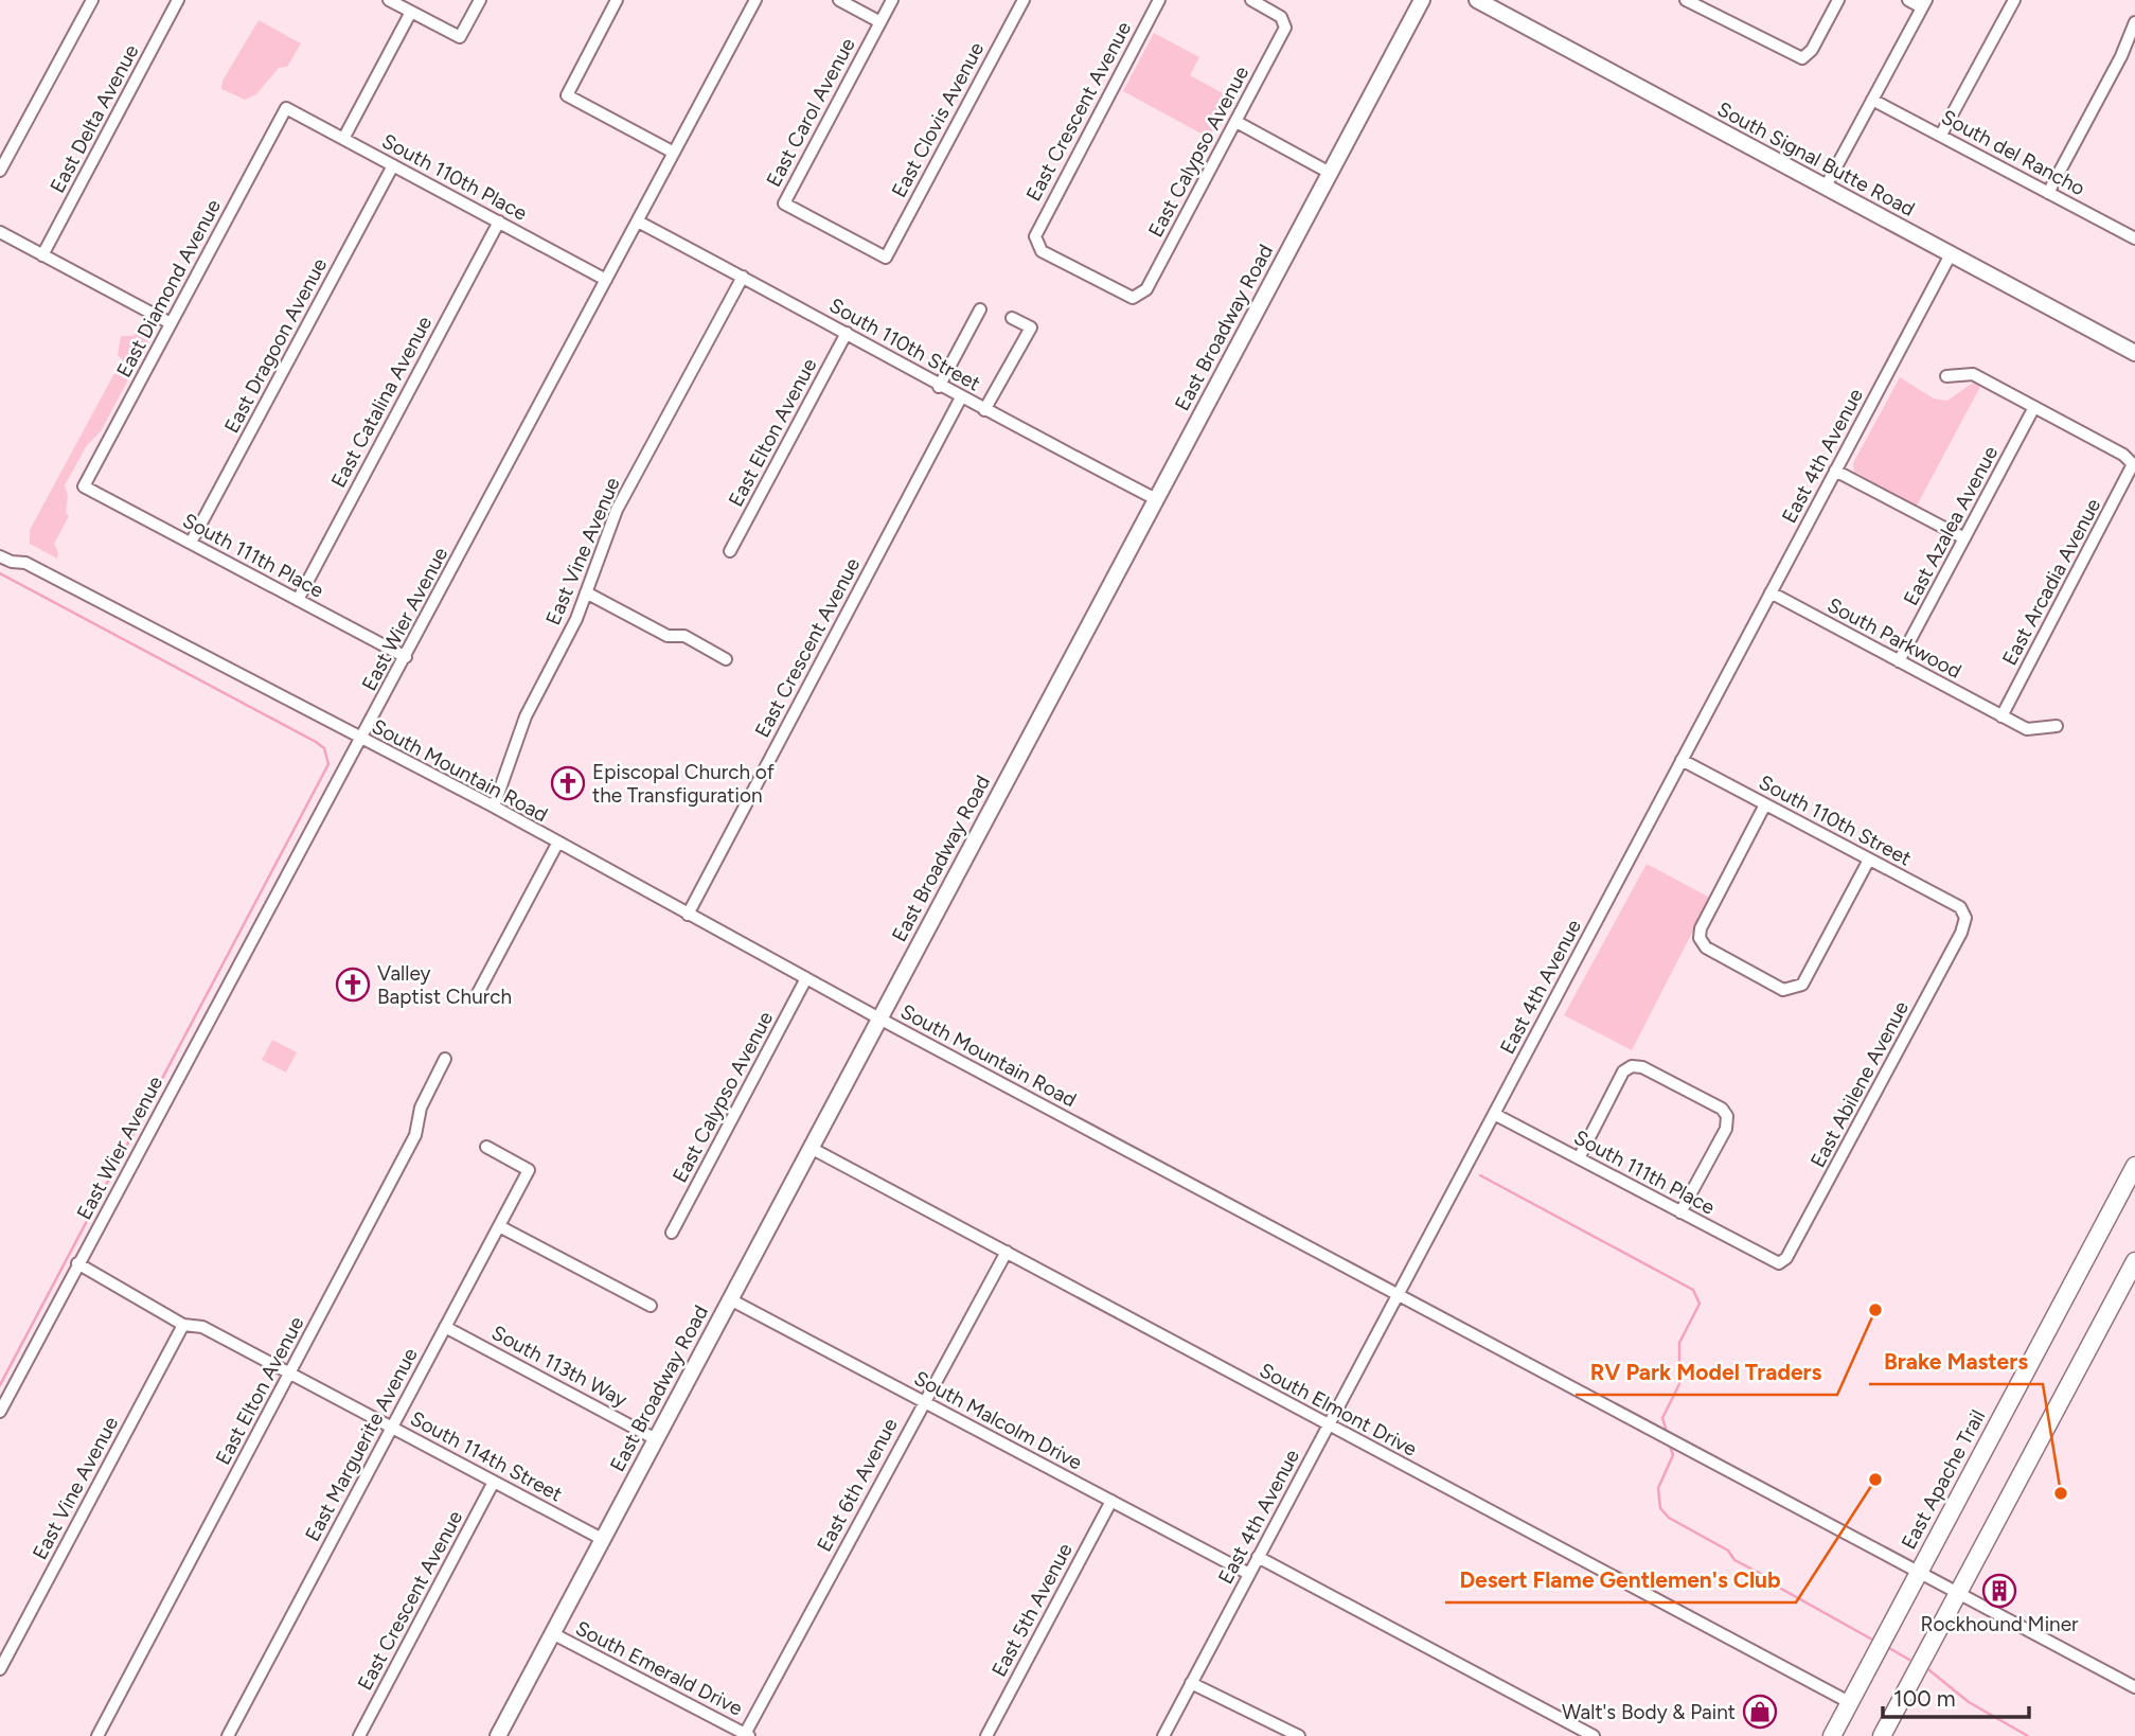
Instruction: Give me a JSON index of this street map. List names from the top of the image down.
{
  "streets": {
    "main road": ["South Signal Butte Road", "East Broadway Road", "East Apache Trail"],
    "street": [
      "East Crescent Avenue",
      "East Carol Avenue",
      "East Delta Avenue",
      "East Clovis Avenue",
      "East Calypso Avenue",
      "South del Rancho",
      "South 110th Place",
      "East Diamond Avenue",
      "South 110th Street",
      "East Dragoon Avenue",
      "East Catalina Avenue",
      "East Elton Avenue",
      "East 4th Avenue",
      "East Azalea Avenue",
      "East Vine Avenue",
      "South 111th Place",
      "East Arcadia Avenue",
      "East Wier Avenue",
      "South Parkwood",
      "South Mountain Road",
      "East Abilene Avenue",
      "South 113th Way",
      "South Elmont Drive",
      "South Malcolm Drive",
      "East Marguerite Avenue",
      "South 114th Street",
      "East 6th Avenue",
      "East 5th Avenue",
      "South Emerald Drive"
    ]
  },
  "crossings": [
    ["East Crescent Avenue", "East Calypso Avenue"],
    ["East Crescent Avenue", "South 110th Street"],
    ["East Crescent Avenue", "South Mountain Road"],
    ["East Crescent Avenue", "South 114th Street"],
    ["East Carol Avenue", "East Clovis Avenue"],
    ["East Calypso Avenue", "South Mountain Road"],
    ["South Signal Butte Road", "East 4th Avenue"],
    ["South 110th Place", "East Diamond Avenue"],
    ["South 110th Place", "East Dragoon Avenue"],
    ["South 110th Place", "East Catalina Avenue"],
    ["South 110th Place", "East Wier Avenue"],
    ["East Diamond Avenue", "South 111th Place"],
    ["East Broadway Road", "South 110th Street"],
    ["East Broadway Road", "South Mountain Road"],
    ["East Broadway Road", "South 113th Way"],
    ["East Broadway Road", "South Elmont Drive"],
    ["East Broadway Road", "South Malcolm Drive"],
    ["East Broadway Road", "South 114th Street"],
    ["East Broadway Road", "South Emerald Drive"],
    ["South 110th Street", "East Elton Avenue"],
    ["South 110th Street", "East 4th Avenue"],
    ["South 110th Street", "East Vine Avenue"],
    ["South 110th Street", "East Wier Avenue"],
    ["South 110th Street", "East Abilene Avenue"],
    ["East Dragoon Avenue", "South 111th Place"],
    ["East Catalina Avenue", "South 111th Place"],
    ["East Elton Avenue", "South 114th Street"],
    ["East 4th Avenue", "South 111th Place"],
    ["East 4th Avenue", "South Parkwood"],
    ["East 4th Avenue", "South Mountain Road"],
    ["East 4th Avenue", "South Elmont Drive"],
    ["East 4th Avenue", "South Malcolm Drive"],
    ["East Azalea Avenue", "East Arcadia Avenue"],
    ["East Azalea Avenue", "South Parkwood"],
    ["East Vine Avenue", "South Mountain Road"],
    ["East Vine Avenue", "South 114th Street"],
    ["South 111th Place", "East Wier Avenue"],
    ["South 111th Place", "East Abilene Avenue"],
    ["East Arcadia Avenue", "South Parkwood"],
    ["East Wier Avenue", "South Mountain Road"],
    ["East Wier Avenue", "South 114th Street"],
    ["South Mountain Road", "East Apache Trail"],
    ["South 113th Way", "East Marguerite Avenue"],
    ["South Elmont Drive", "East Apache Trail"],
    ["South Elmont Drive", "East 6th Avenue"],
    ["South Malcolm Drive", "East 6th Avenue"],
    ["South Malcolm Drive", "East 5th Avenue"],
    ["East Marguerite Avenue", "South 114th Street"],
    ["East 6th Avenue", "South Emerald Drive"]
  ],
  "places": {
    "church": ["Episcopal Church of the Transfiguration", "Valley Baptist Church"],
    "other": ["RV Park Model Traders", "Desert Flame Gentlemen's Club", "Brake Masters"],
    "building": ["Rockhound Miner"],
    "shop": ["Walt's Body & Paint"]
  },
  "scale_bar": "100 m"
}
